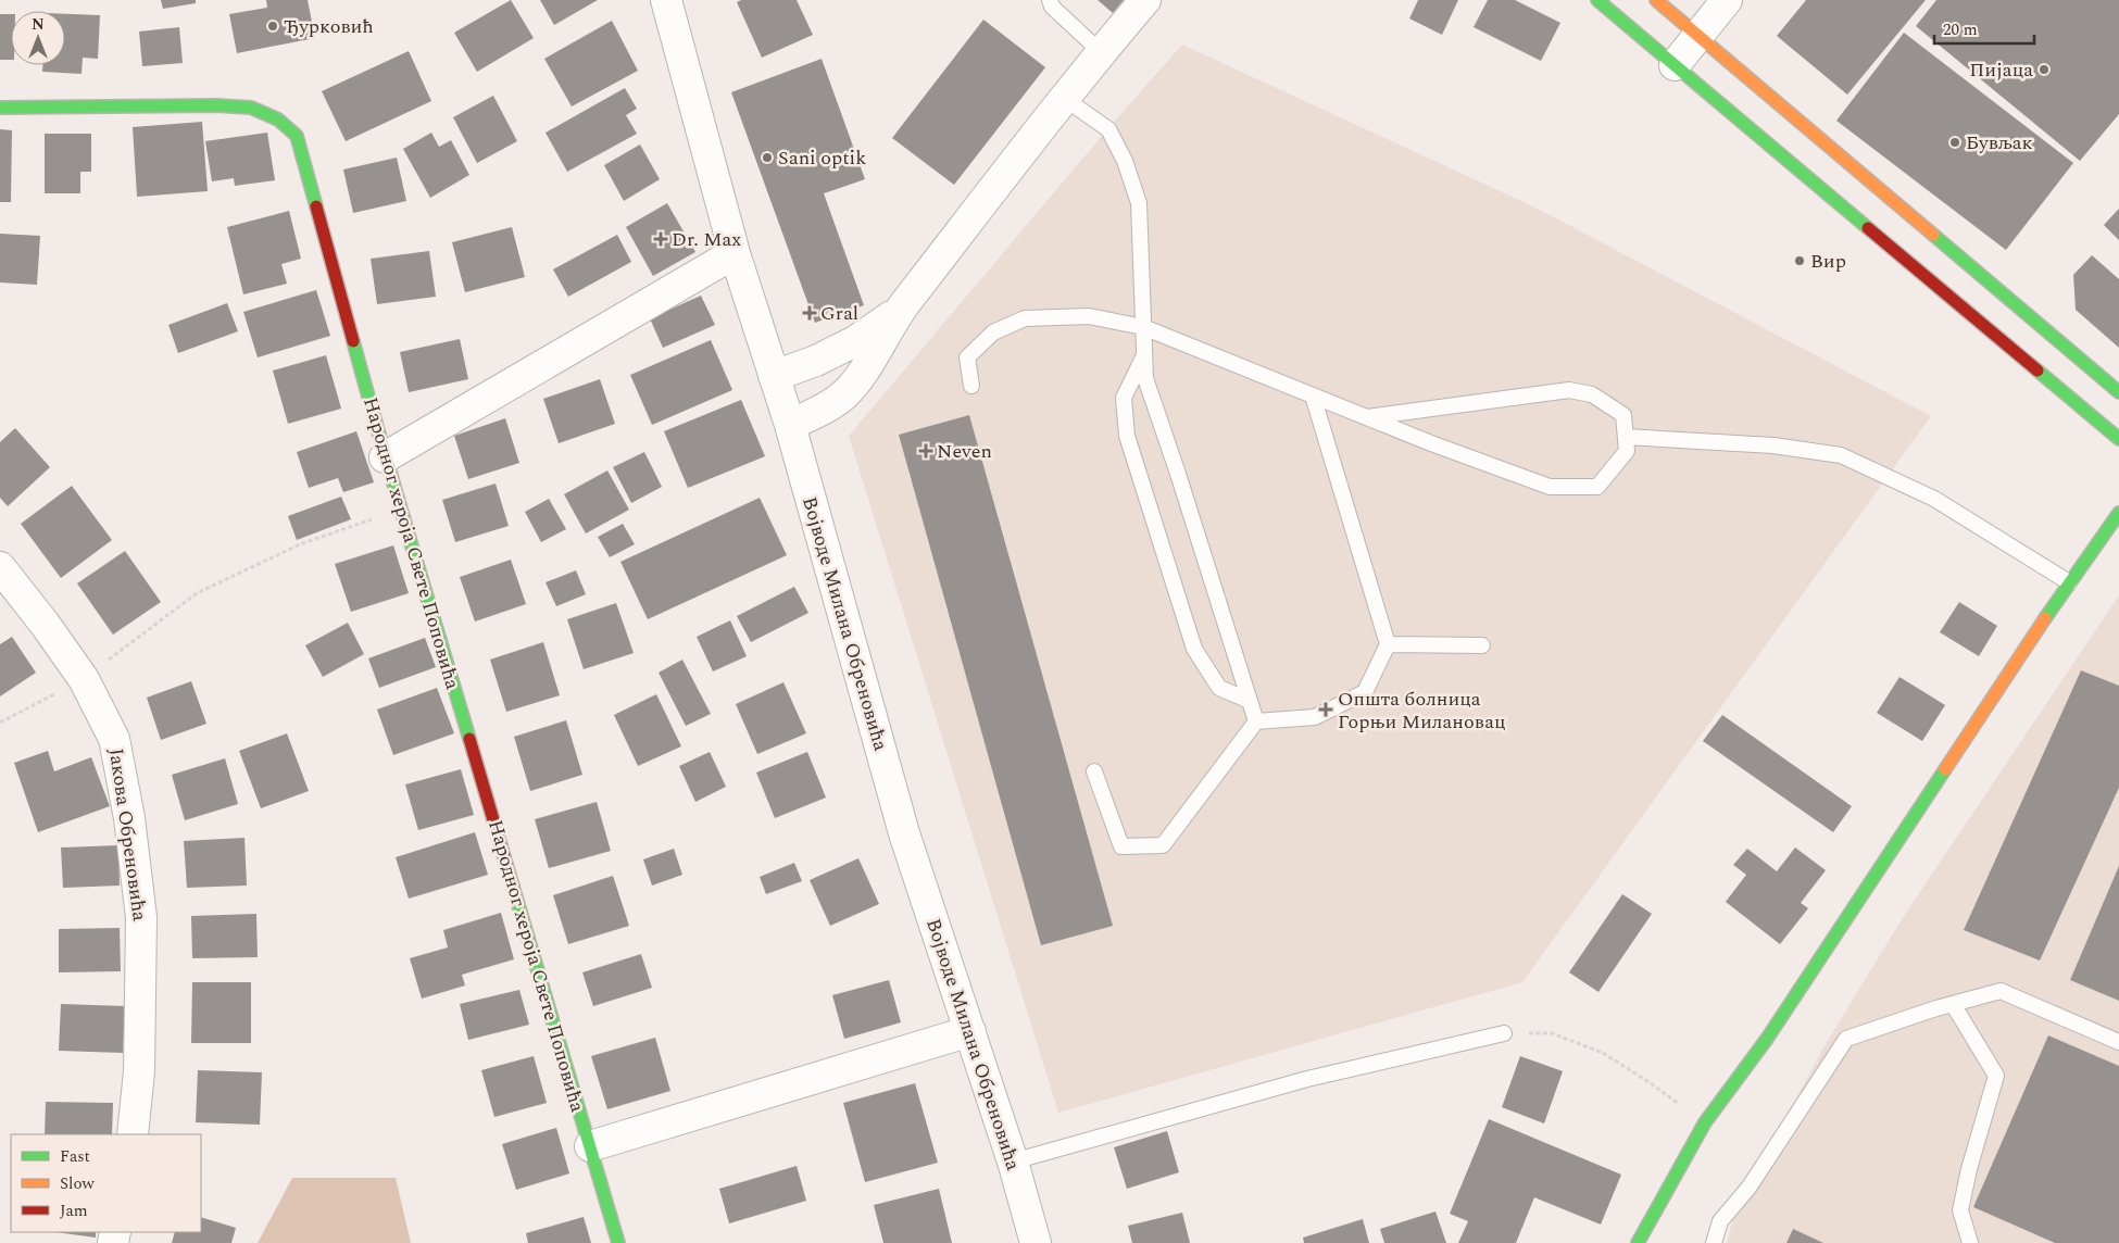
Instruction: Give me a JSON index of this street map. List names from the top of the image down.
{
  "streets": {
    "street": ["Народног хероја Свете Поповића", "Војводе Милана Обреновића", "Јакова Обреновића"]
  },
  "places": {
    "other": [
      "Ђурковић",
      "Пијаца",
      "Бувљак",
      "Sani optik",
      "Вир"
    ],
    "health": [
      "Dr. Max",
      "Gral",
      "Neven",
      "Општа болница Горњи Милановац"
    ]
  },
  "legend": ["Fast", "Slow", "Jam"],
  "scale_bar": "20 m",
  "north": "top"
}
